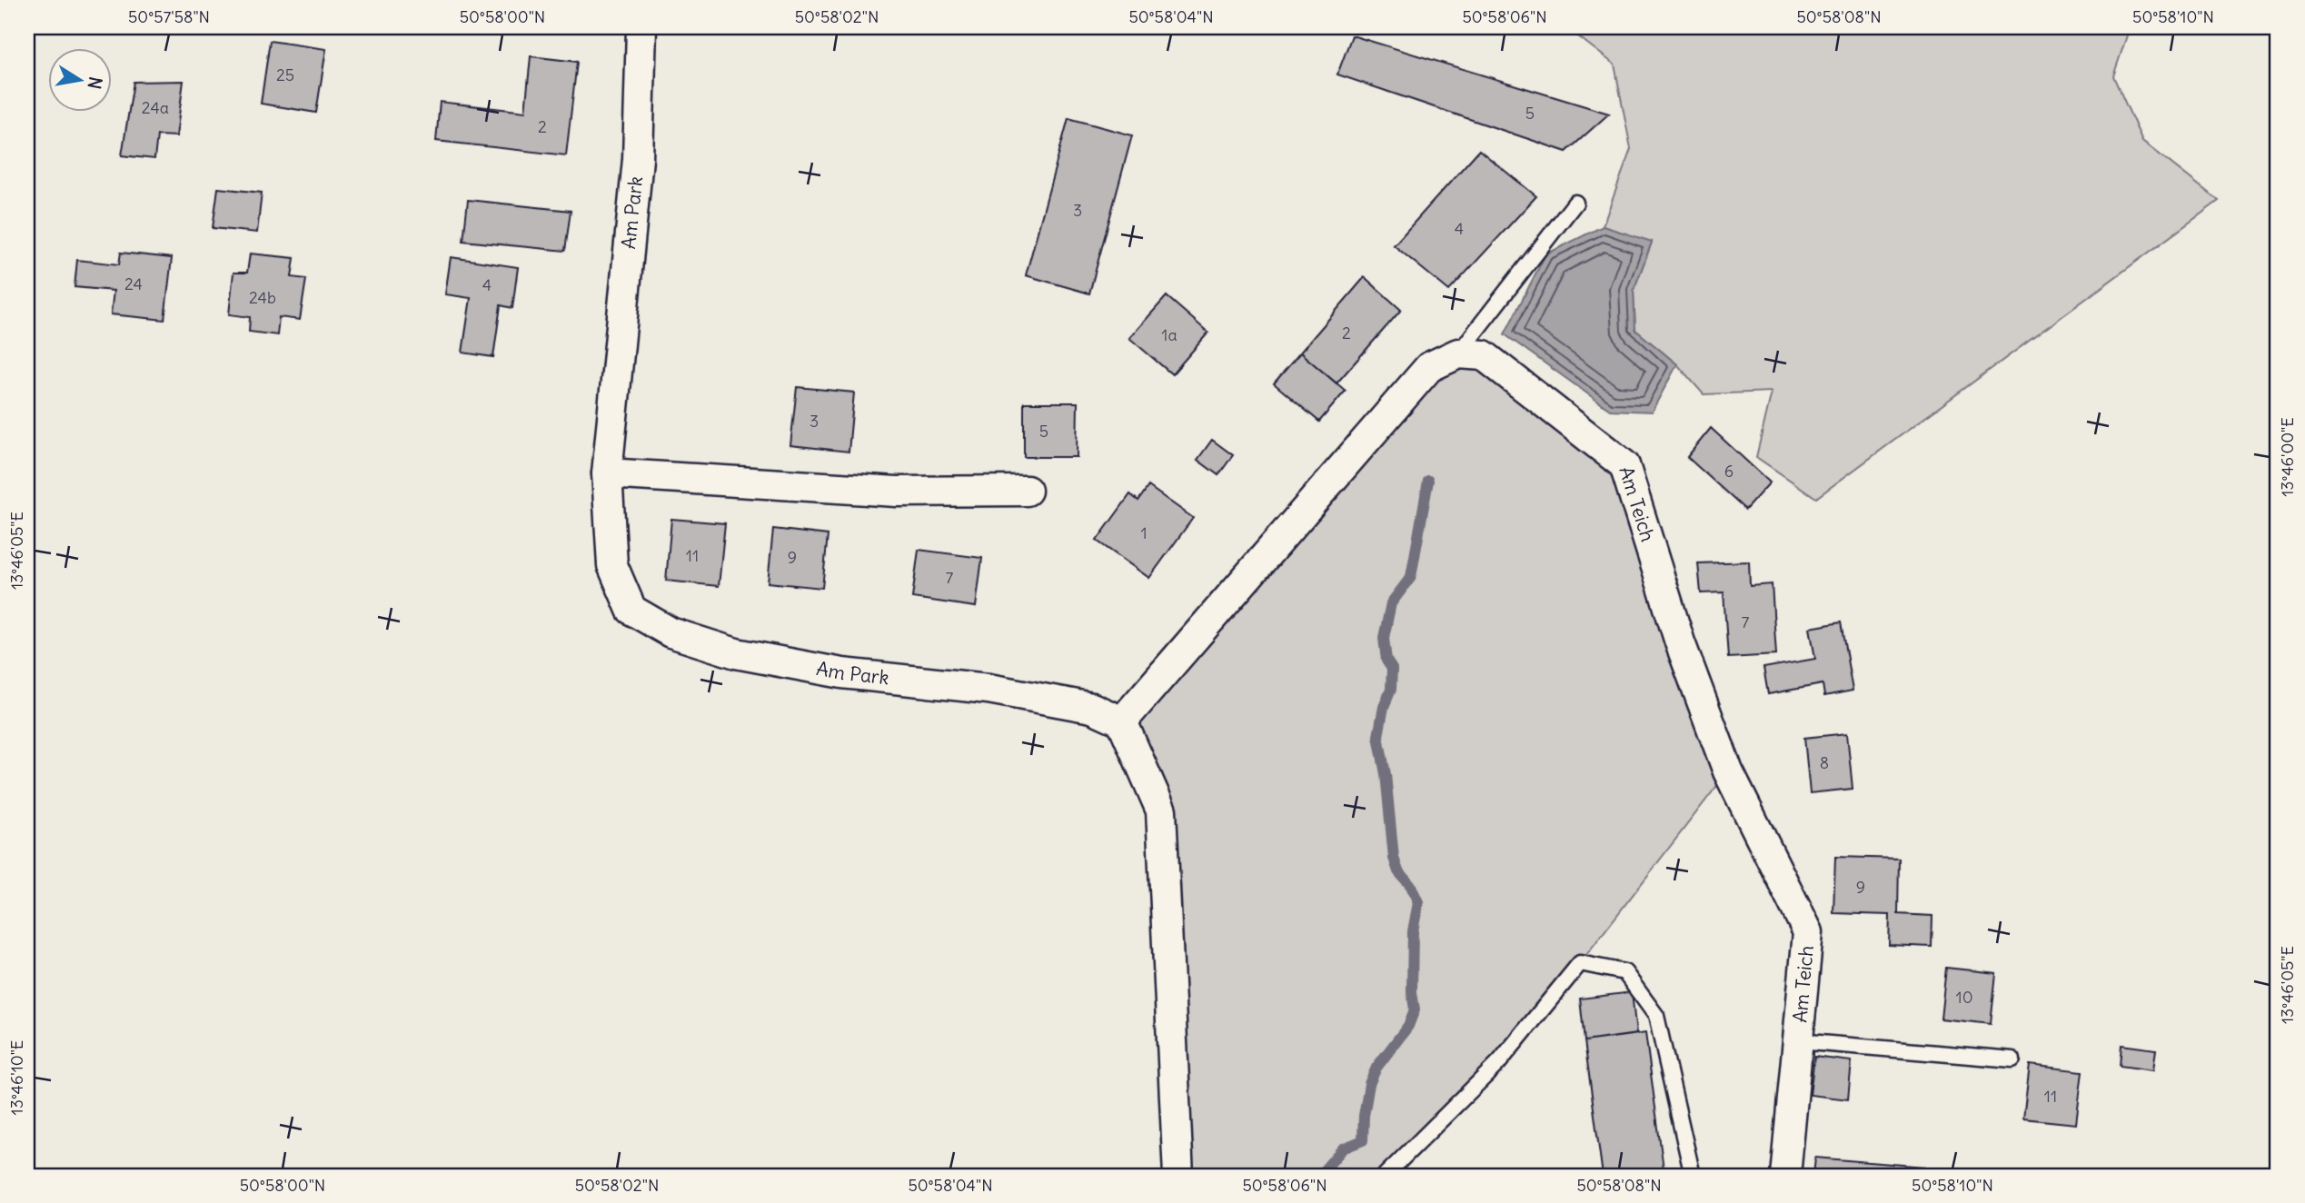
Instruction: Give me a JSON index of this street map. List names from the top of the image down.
{
  "streets": {
    "street": ["Am Park", "Am Teich"]
  },
  "house_numbers": [
    "25",
    "24a",
    "5",
    "2",
    "3",
    "4",
    "24",
    "4",
    "24b",
    "2",
    "1a",
    "3",
    "5",
    "6",
    "1",
    "11",
    "9",
    "7",
    "7",
    "8",
    "9",
    "10",
    "11"
  ],
  "north": "right",
  "coordinates": [
    "50°57'58\"N",
    "50°58'00\"N",
    "50°58'02\"N",
    "50°58'04\"N",
    "50°58'06\"N",
    "50°58'08\"N",
    "50°58'10\"N",
    "13°46'00\"E",
    "13°46'05\"E",
    "13°46'10\"E"
  ]
}
